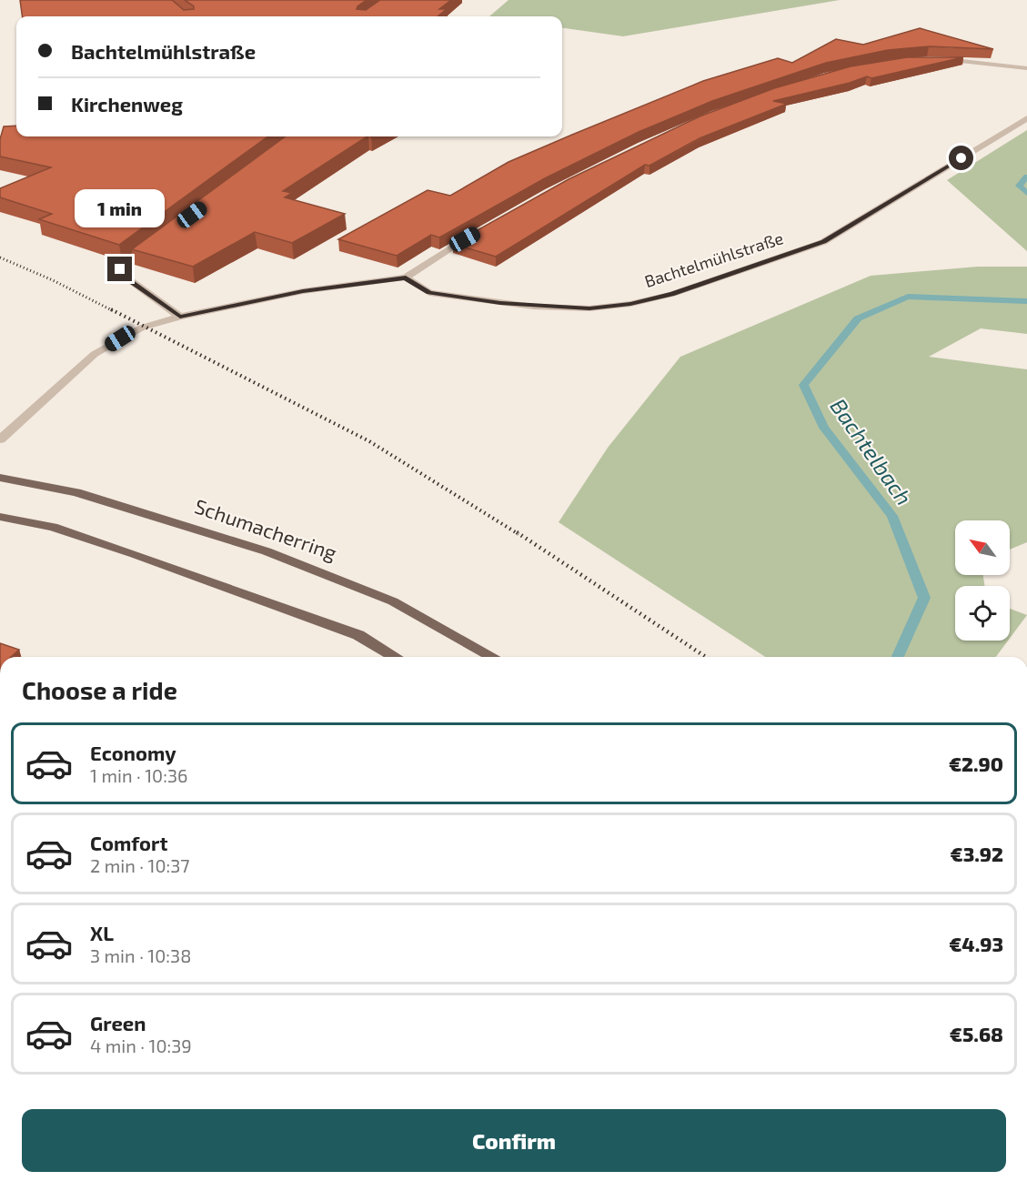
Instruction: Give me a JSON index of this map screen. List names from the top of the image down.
{
  "streets": {
    "main road": ["Schumacherring"],
    "street": ["Bachtelmühlstraße"]
  },
  "water": ["Bachtelbach"],
  "north": "top left",
  "page": {
    "banner": ["Bachtelmühlstraße", "Kirchenweg"],
    "bubble": "1 min",
    "heading": "Choose a ride",
    "list": [
      {
        "name": "Economy",
        "note": "1 min · 10:36",
        "value": "€2.90"
      },
      {
        "name": "Comfort",
        "note": "2 min · 10:37",
        "value": "€3.92"
      },
      {
        "name": "XL",
        "note": "3 min · 10:38",
        "value": "€4.93"
      },
      {
        "name": "Green",
        "note": "4 min · 10:39",
        "value": "€5.68"
      }
    ],
    "buttons": "Confirm"
  }
}
